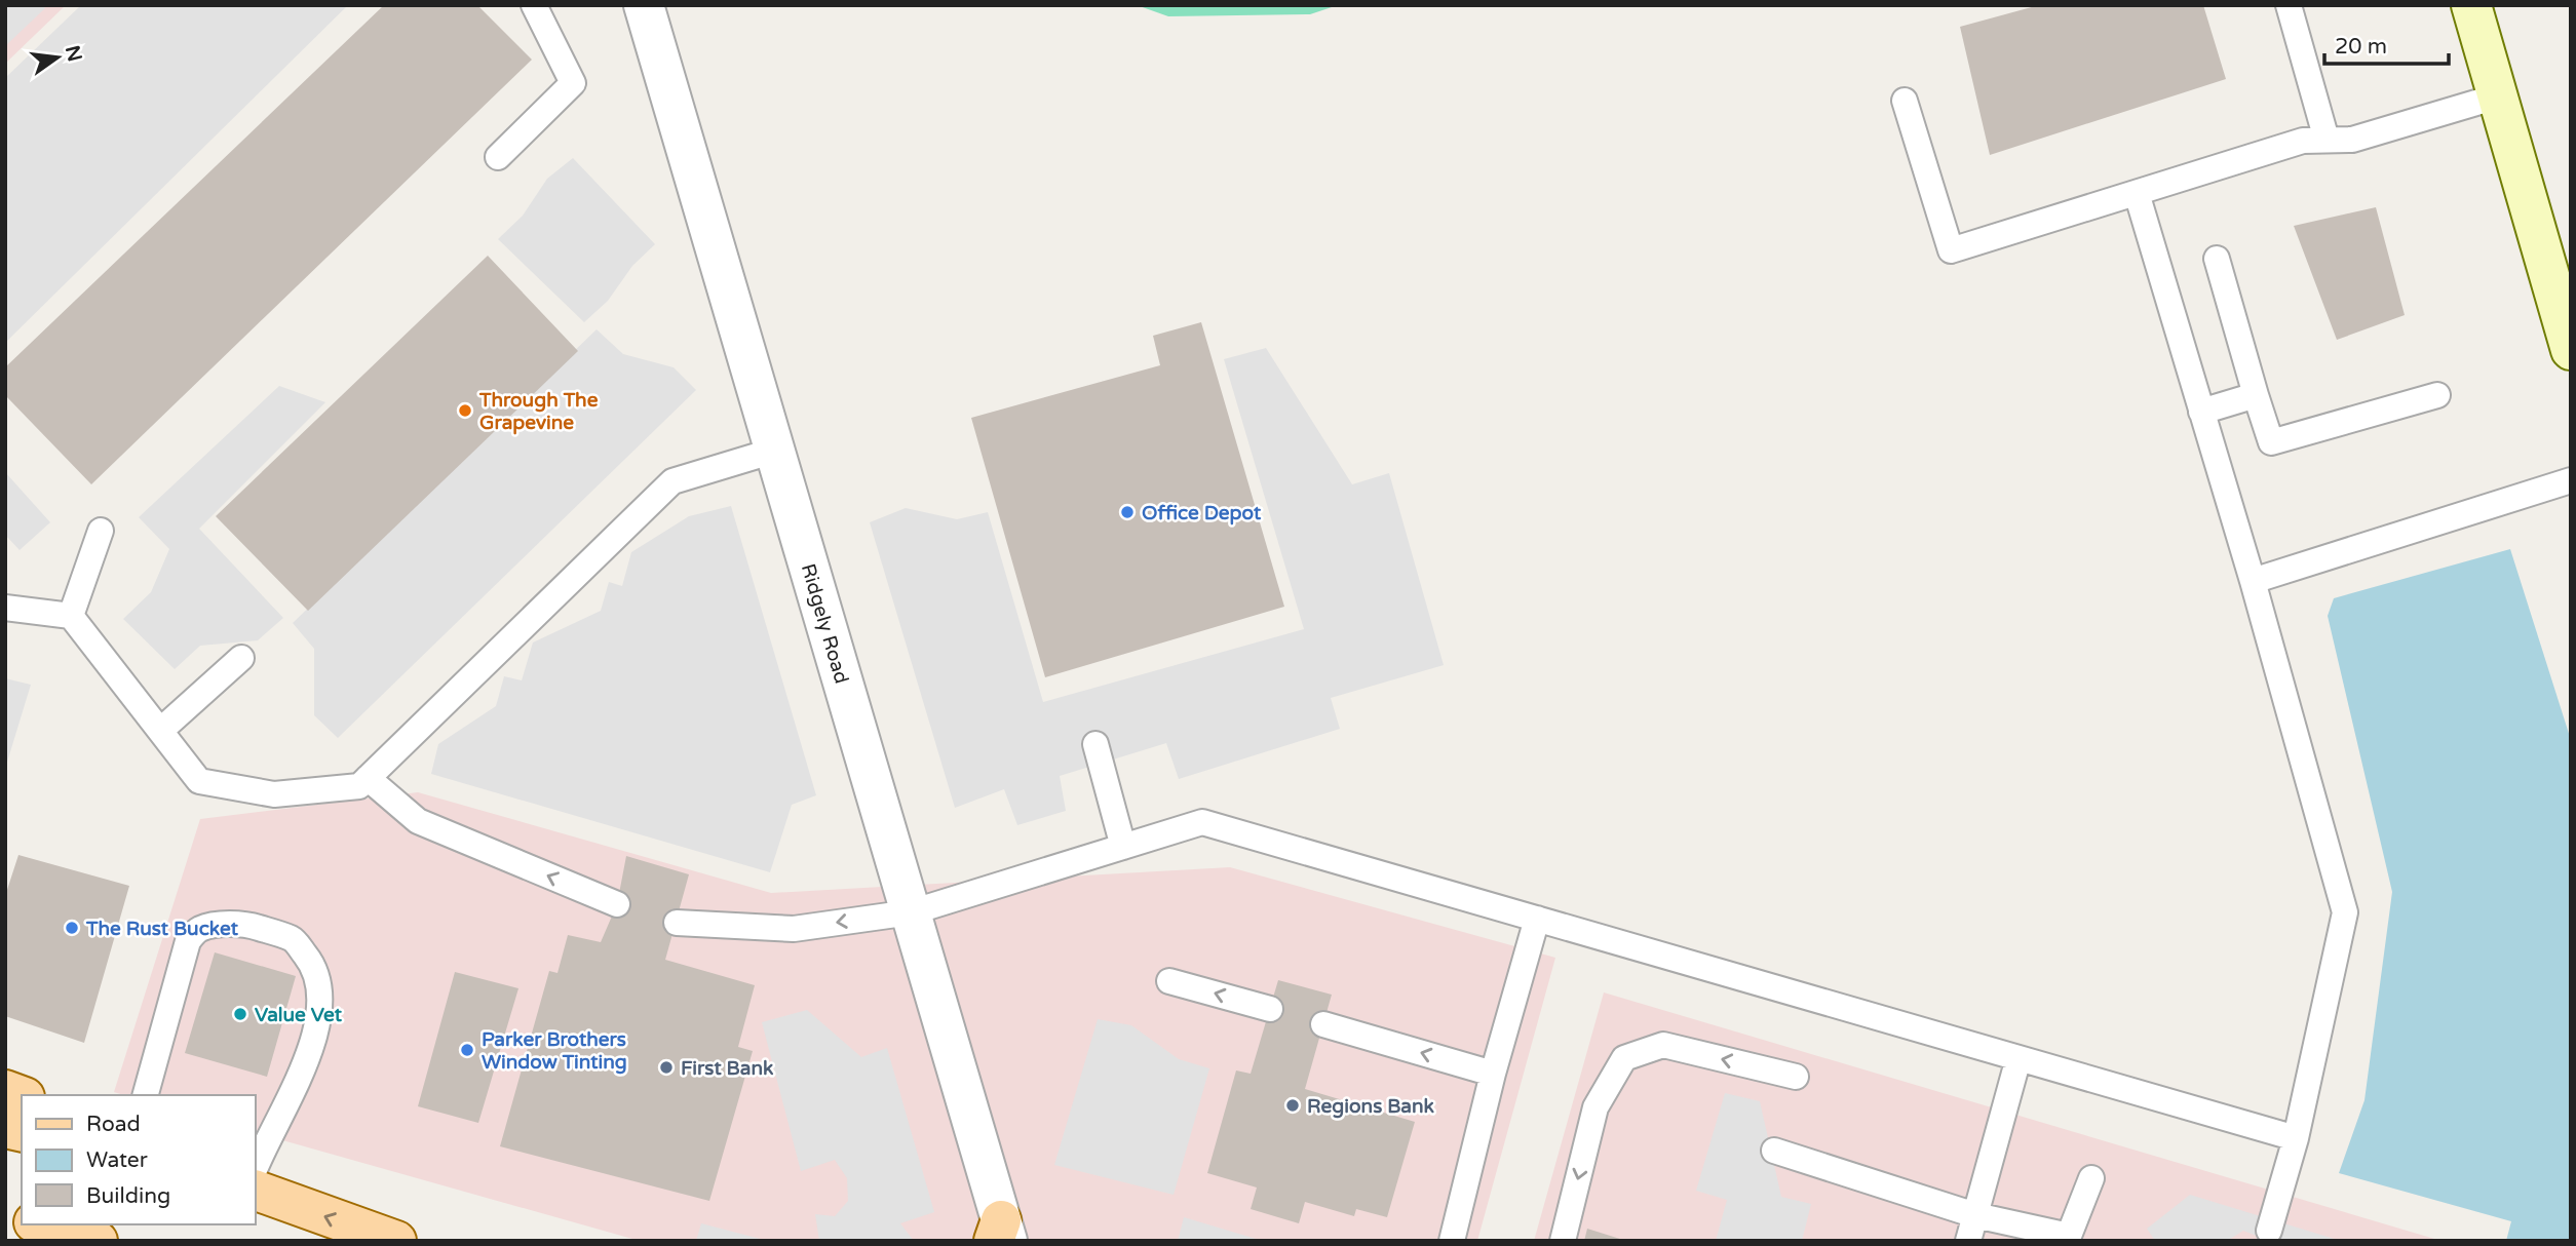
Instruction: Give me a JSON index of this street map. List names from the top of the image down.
{
  "streets": {
    "street": ["Ridgely Road"]
  },
  "places": [
    "Through The Grapevine",
    "Office Depot",
    "The Rust Bucket",
    "Value Vet",
    "Parker Brothers Window Tinting",
    "First Bank",
    "Regions Bank"
  ],
  "legend": ["Road", "Water", "Building"],
  "scale_bar": "20 m",
  "north": "right"
}
